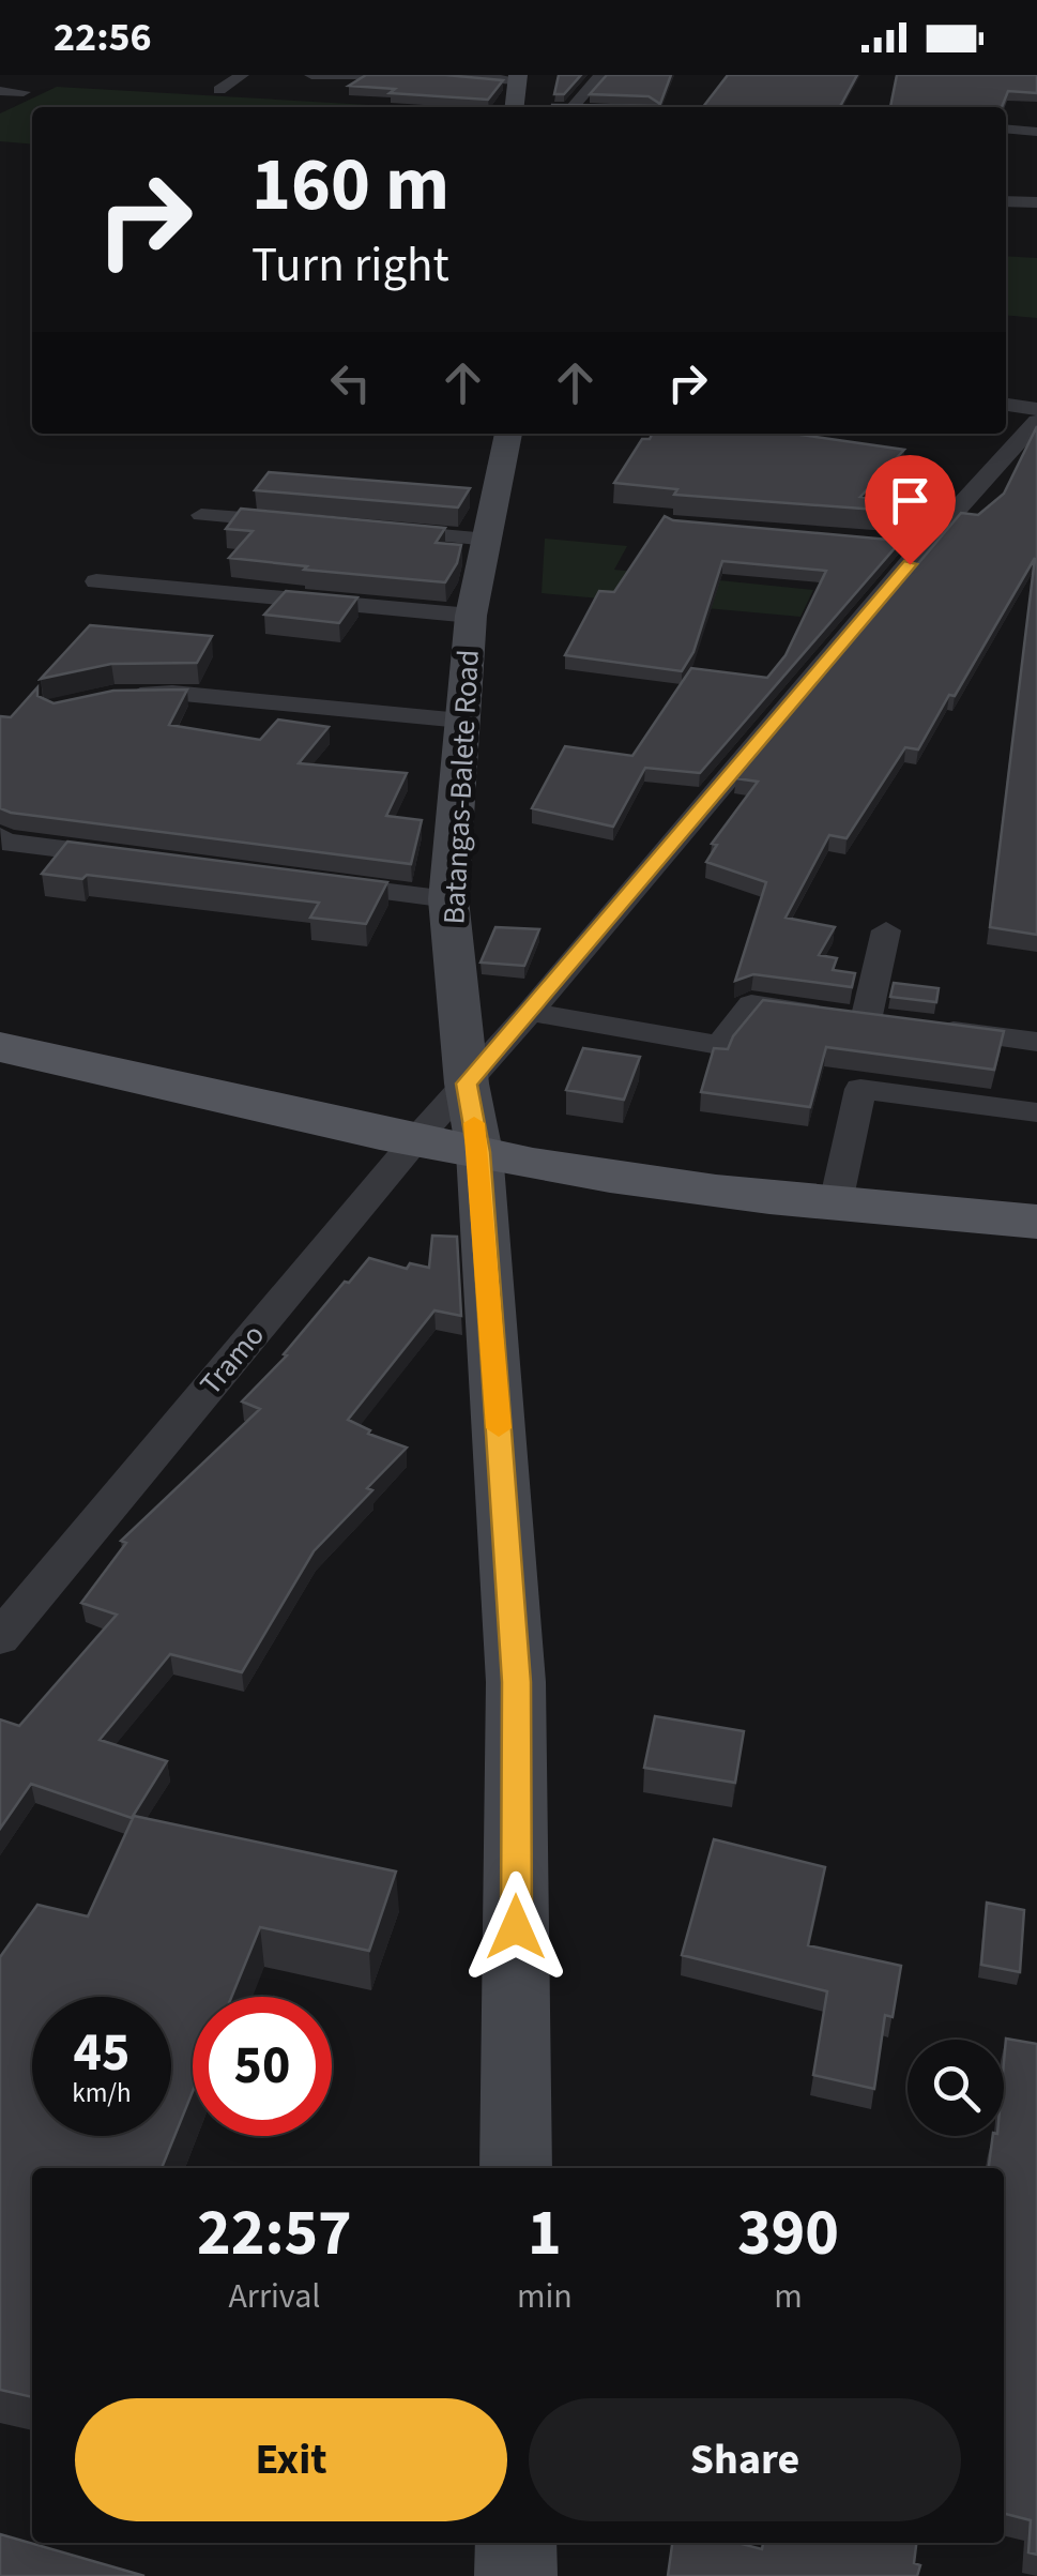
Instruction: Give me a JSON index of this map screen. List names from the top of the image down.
{
  "streets": {
    "main road": ["Batangas-Balete Road"],
    "street": ["Tramo"]
  },
  "crossings": [
    ["Batangas-Balete Road", "Tramo"]
  ],
  "page": {
    "status": "22:56",
    "turn": ["160 m", "Turn right"],
    "speed": "45 km/h",
    "limit": "50",
    "eta": [
      "22:57",
      "Arrival",
      "1",
      "min",
      "390",
      "m"
    ],
    "buttons": ["Exit", "Share"]
  }
}
